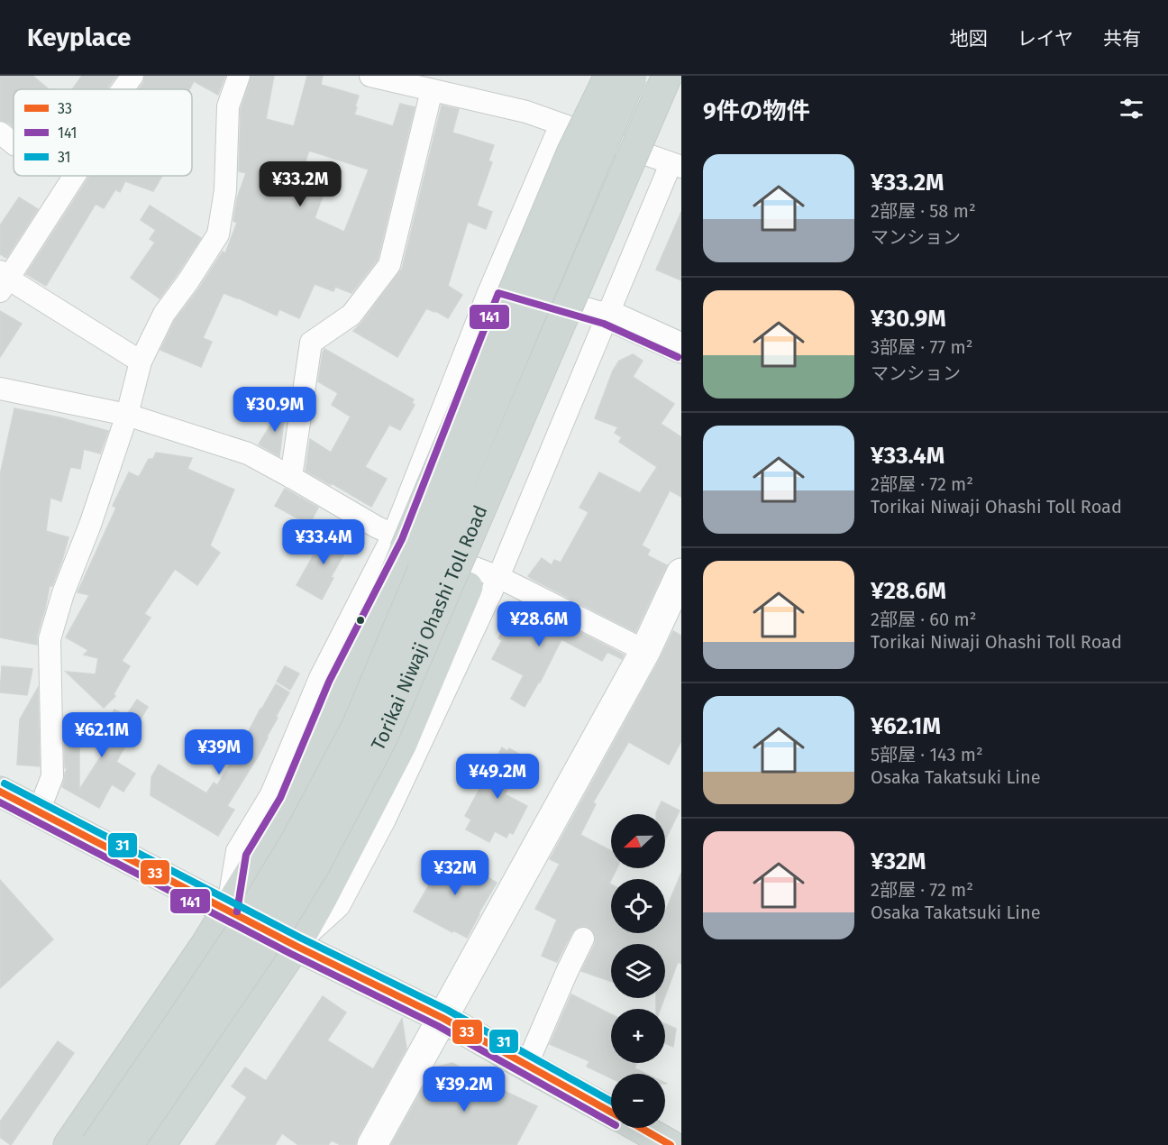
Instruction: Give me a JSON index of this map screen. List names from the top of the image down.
{
  "streets": {
    "main road": ["Torikai Niwaji Ohashi Toll Road"]
  },
  "lines": ["transit line 141", "transit line 31", "transit line 33"],
  "legend": ["33", "141", "31"],
  "north": "left",
  "page": {
    "header": "Keyplace",
    "nav": ["地図", "レイヤ", "共有"],
    "heading": "9件の物件",
    "list": [
      {
        "name": "¥33.2M",
        "note": "2部屋 · 58 m² · マンション"
      },
      {
        "name": "¥30.9M",
        "note": "3部屋 · 77 m² · マンション"
      },
      {
        "name": "¥33.4M",
        "note": "2部屋 · 72 m² · Torikai Niwaji Ohashi Toll Road"
      },
      {
        "name": "¥28.6M",
        "note": "2部屋 · 60 m² · Torikai Niwaji Ohashi Toll Road"
      },
      {
        "name": "¥62.1M",
        "note": "5部屋 · 143 m² · Osaka Takatsuki Line"
      },
      {
        "name": "¥32M",
        "note": "2部屋 · 72 m² · Osaka Takatsuki Line"
      }
    ],
    "price": [
      "¥33.2M",
      "¥30.9M",
      "¥33.4M",
      "¥28.6M",
      "¥62.1M",
      "¥39M",
      "¥49.2M",
      "¥32M",
      "¥39.2M"
    ],
    "map_buttons": ["+", "−"]
  }
}
